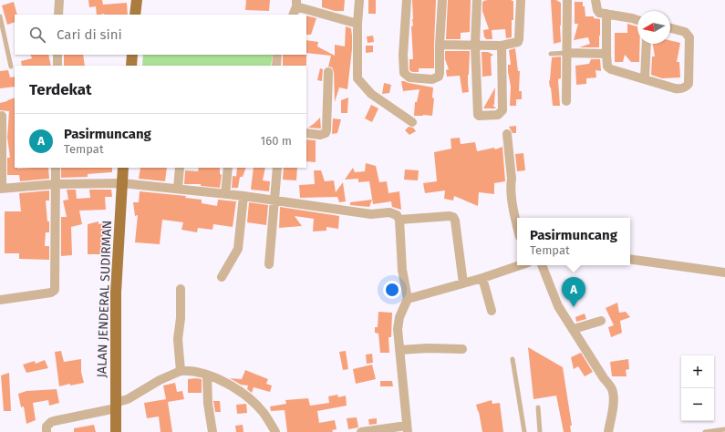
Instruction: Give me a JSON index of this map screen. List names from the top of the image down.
{
  "streets": {
    "main road": ["JALAN JENDERAL SUDIRMAN"]
  },
  "north": "left",
  "page": {
    "search": "Cari di sini",
    "heading": "Terdekat",
    "list": [
      {
        "mark": "A",
        "name": "Pasirmuncang",
        "note": "Tempat",
        "value": "160 m"
      }
    ],
    "popup": ["Pasirmuncang", "Tempat"],
    "pins": "A",
    "map_buttons": ["+", "−"]
  }
}
